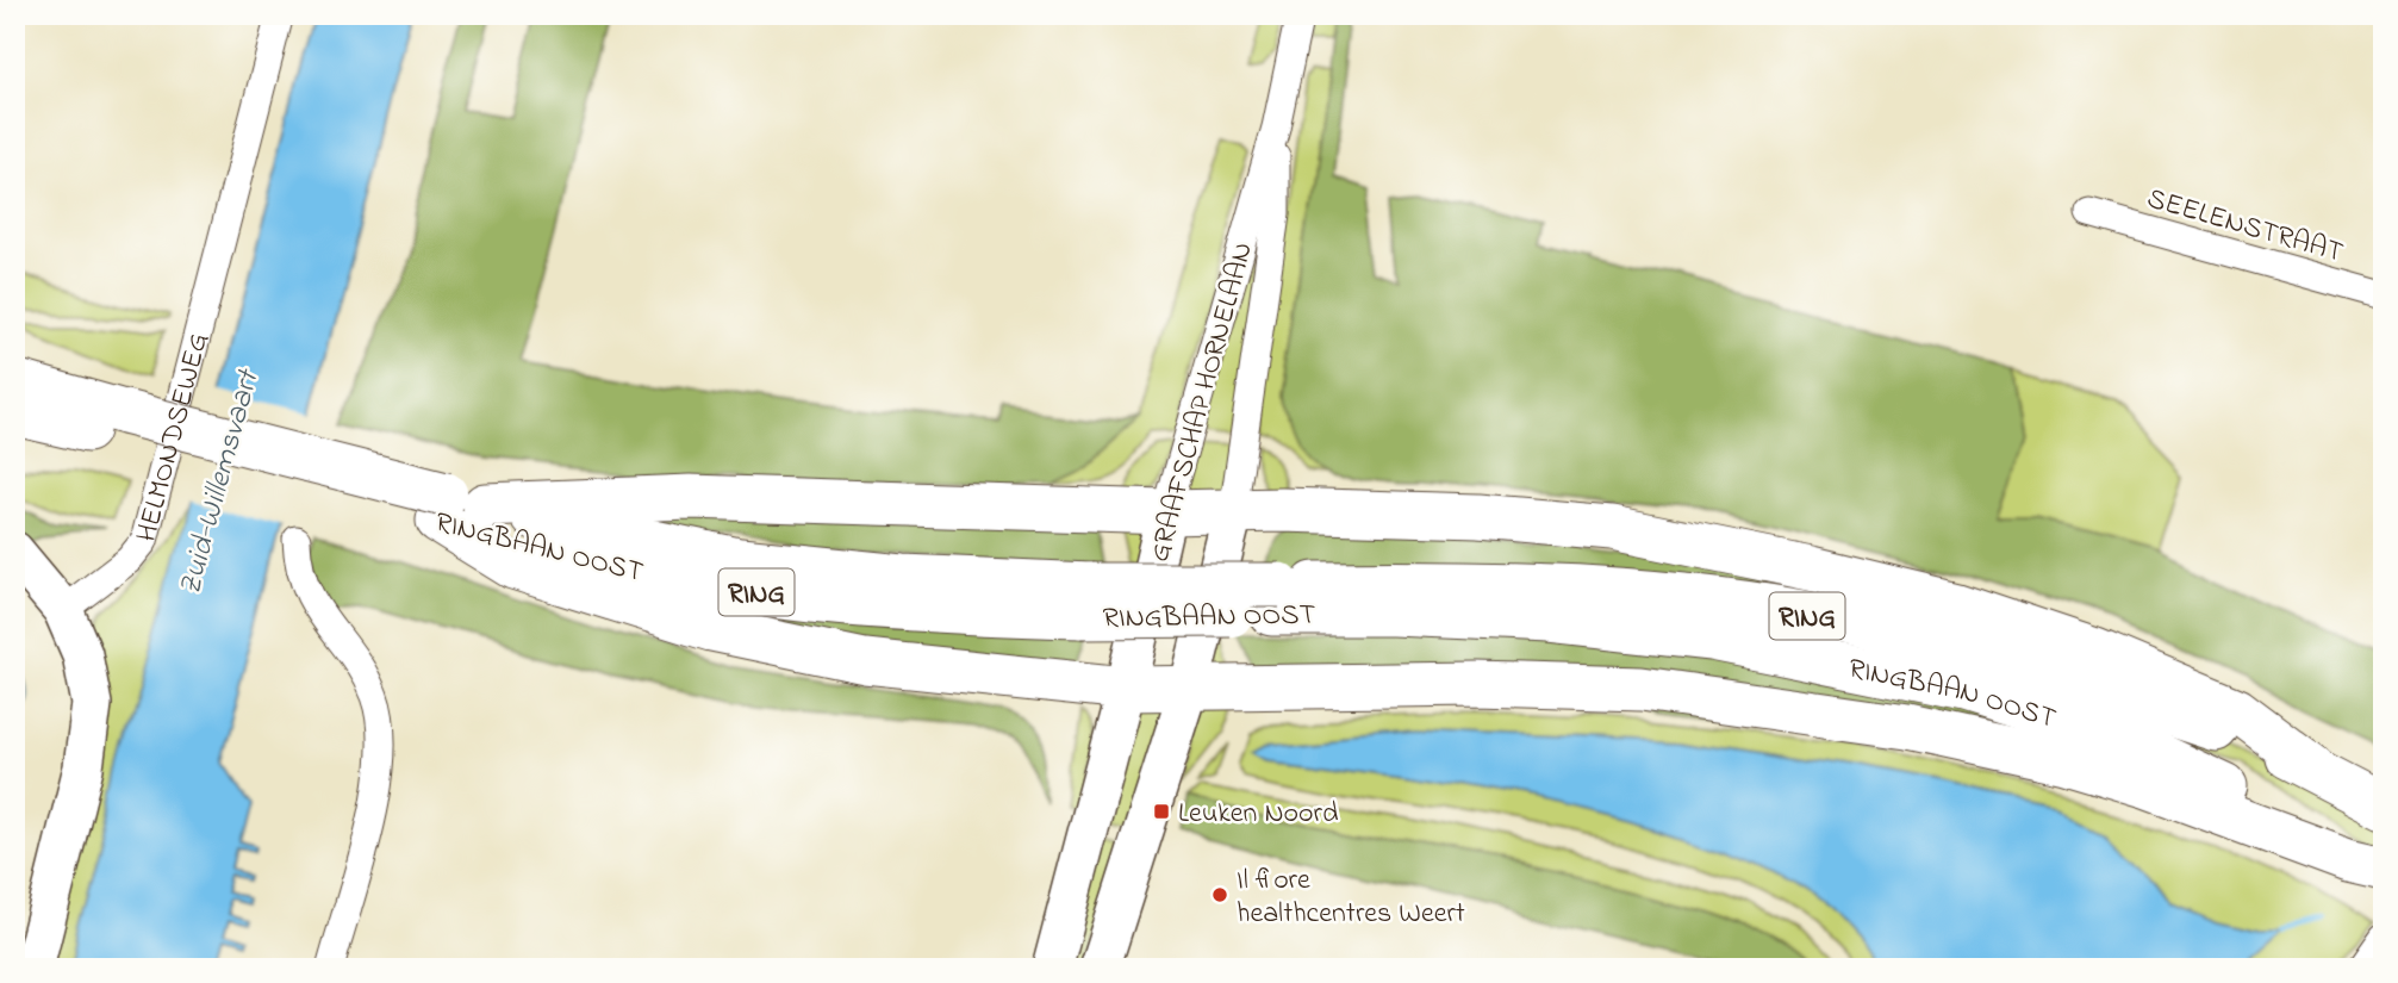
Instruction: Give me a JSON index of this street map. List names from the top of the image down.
{
  "streets": {
    "main road": ["RINGBAAN OOST", "RING"],
    "street": ["SEELENSTRAAT", "GRAAFSCHAP HORNELAAN", "HELMONDSEWEG"]
  },
  "water": ["Zuid-Willemsvaart"],
  "places": {
    "transit": ["Leuken Noord"],
    "other": ["Il fiore healthcentres Weert"]
  }
}
